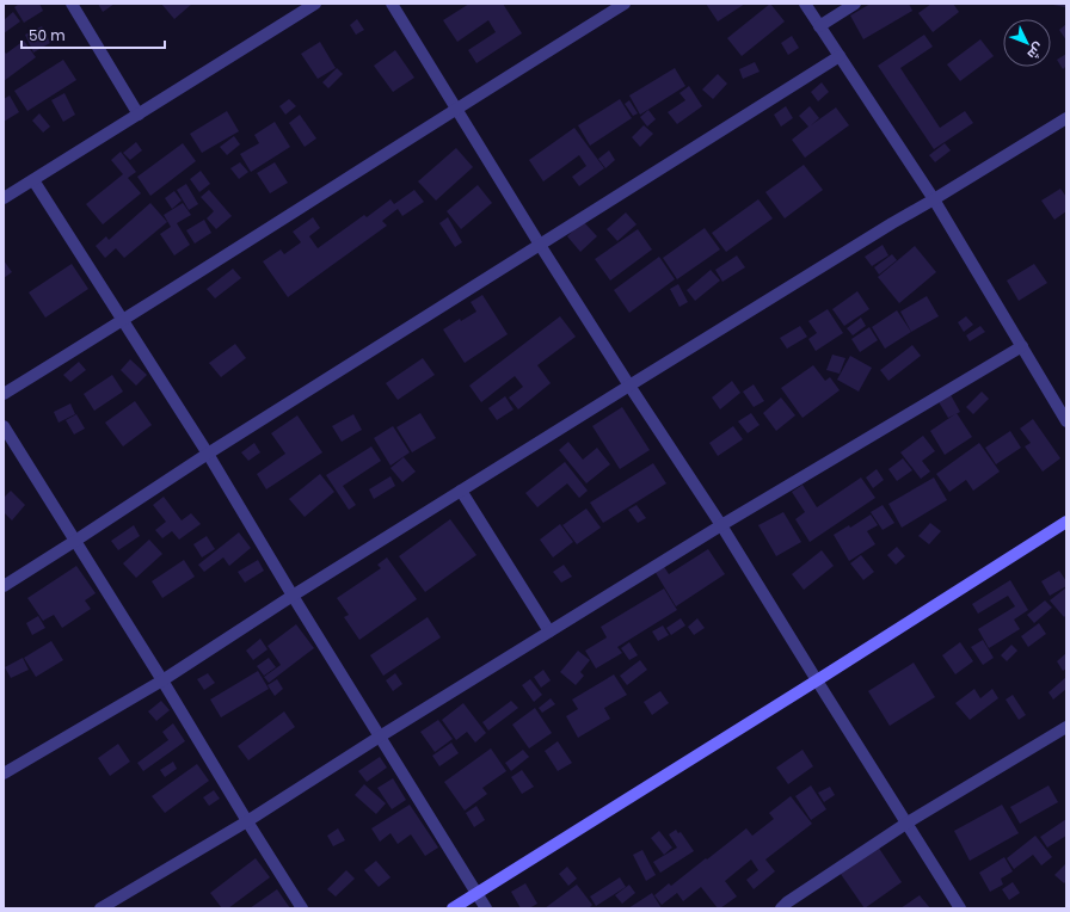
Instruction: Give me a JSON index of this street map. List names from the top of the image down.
{
  "scale_bar": "50 m",
  "north": "bottom right"
}
